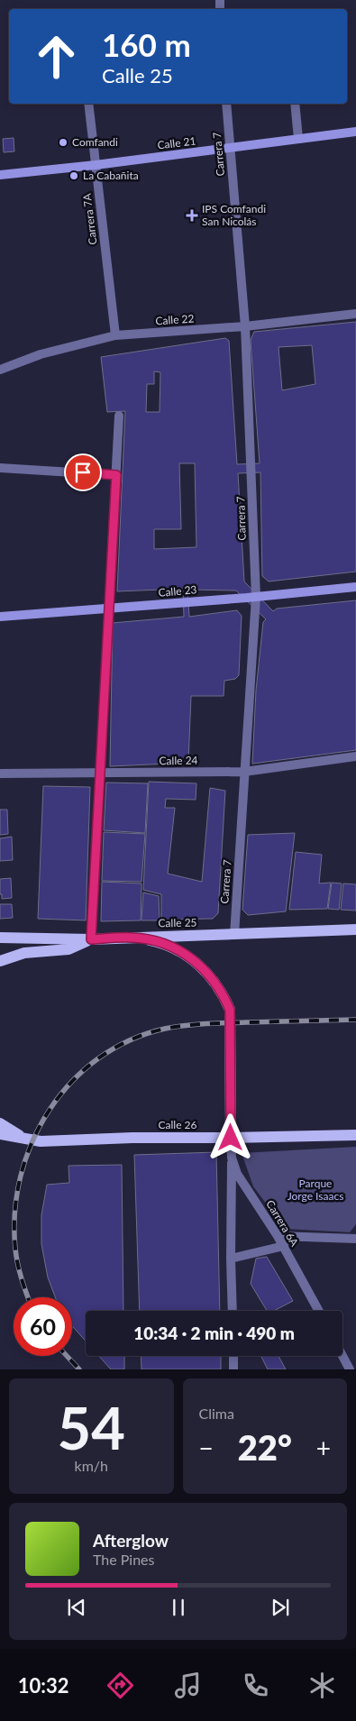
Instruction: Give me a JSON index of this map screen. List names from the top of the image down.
{
  "streets": {
    "main road": [
      "Calle 21",
      "Calle 23",
      "Calle 25",
      "Calle 26"
    ],
    "street": [
      "Carrera 7",
      "Carrera 7A",
      "Calle 22",
      "Calle 24",
      "Carrera 6A"
    ]
  },
  "crossings": [
    ["Calle 21", "Carrera 7"],
    ["Calle 21", "Carrera 7A"],
    ["Carrera 7", "Calle 22"],
    ["Carrera 7", "Calle 23"],
    ["Carrera 7", "Calle 24"],
    ["Carrera 7", "Calle 25"],
    ["Carrera 7A", "Calle 22"],
    ["Calle 26", "Carrera 6A"]
  ],
  "parks": ["Parque Jorge Isaacs"],
  "places": {
    "other": ["Comfandi", "La Cabañita"],
    "health": ["IPS Comfandi San Nicolás"]
  },
  "page": {
    "turn": ["160 m", "Calle 25"],
    "limit": "60",
    "trip": "10:34 · 2 min · 490 m",
    "tile": [
      ["54", "km/h"],
      "Clima"
    ],
    "heat": ["−", "22°", "+"],
    "song": ["Afterglow", "The Pines"],
    "tabs": "10:32"
  }
}
